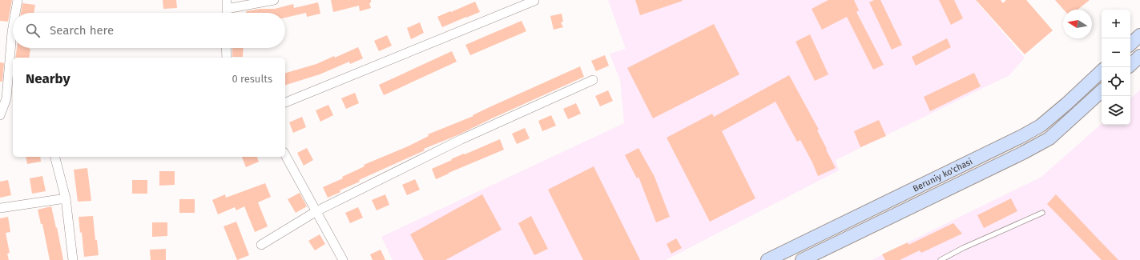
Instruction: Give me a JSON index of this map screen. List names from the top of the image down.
{
  "streets": {
    "main road": ["Beruniy ko'chasi"]
  },
  "north": "left",
  "page": {
    "map_buttons": ["+", "−"],
    "search": "Search here",
    "heading": ["Nearby", "0 results"]
  }
}
